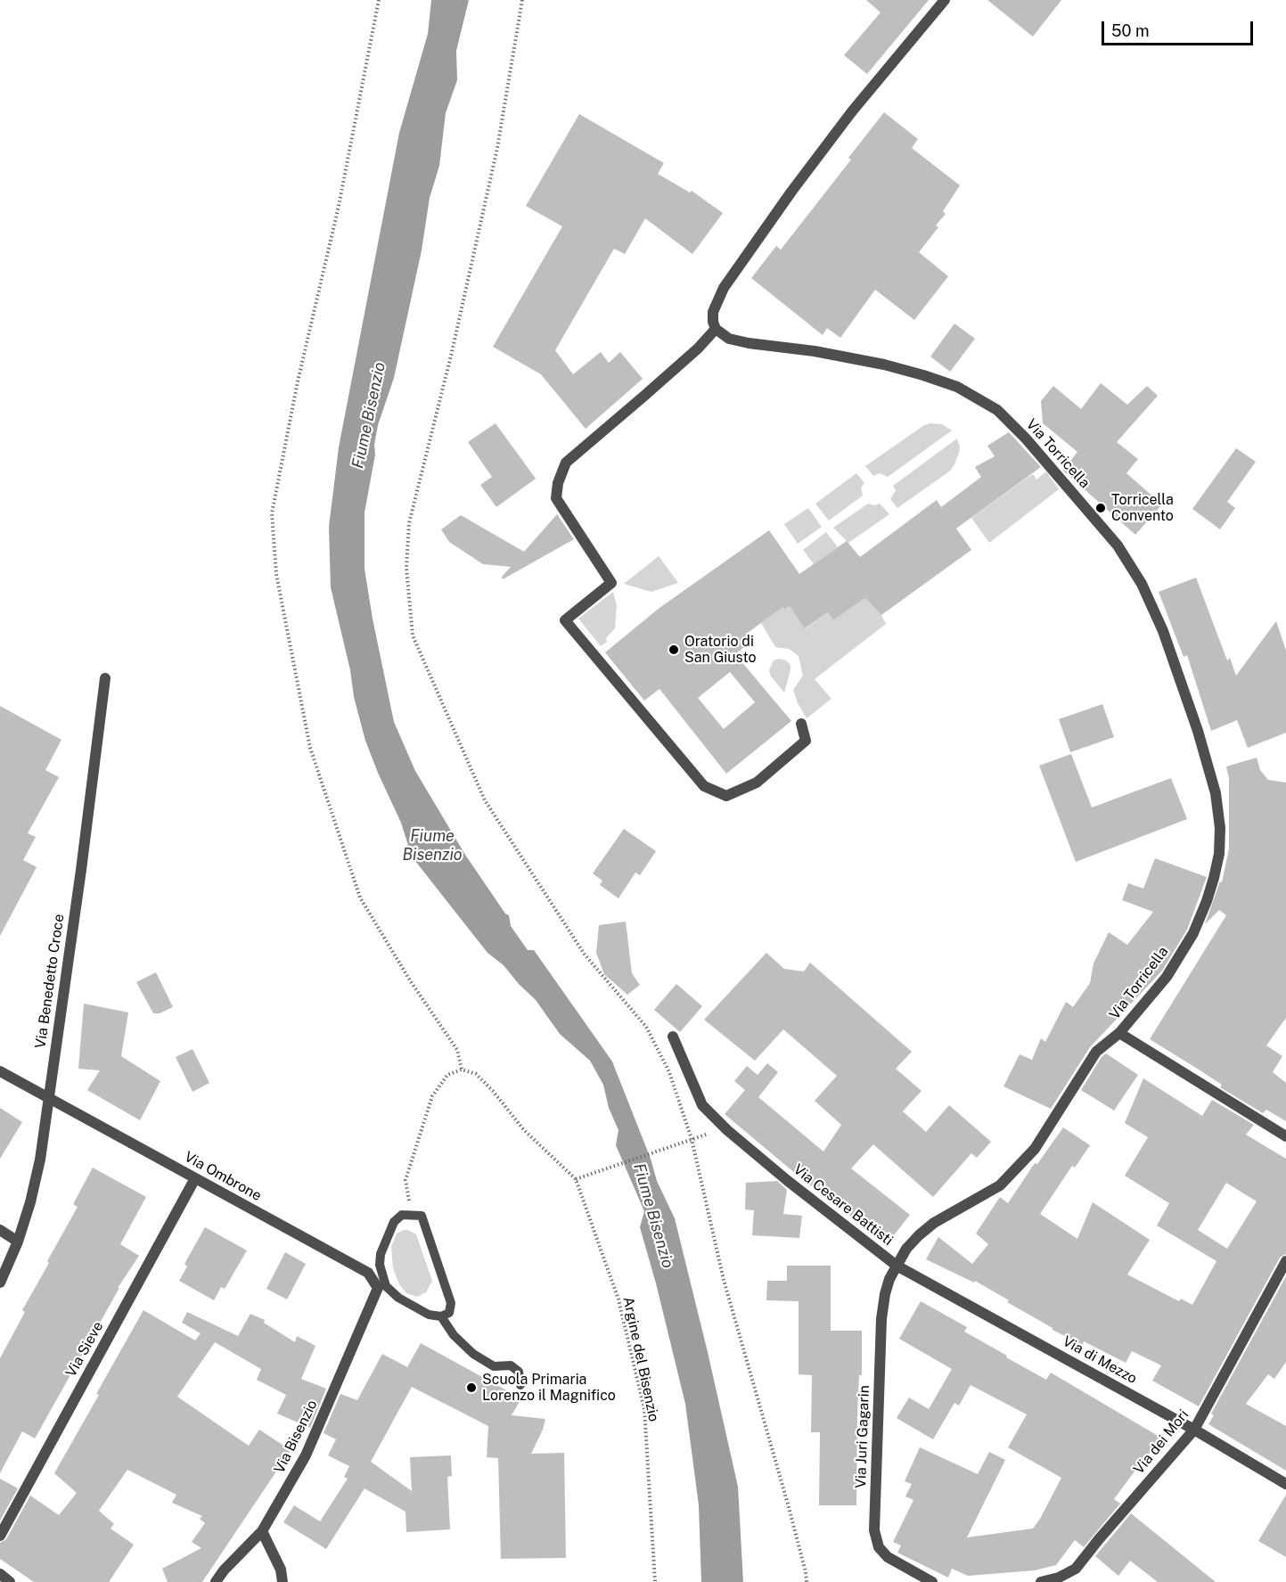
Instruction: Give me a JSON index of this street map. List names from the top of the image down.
{
  "streets": {
    "street": [
      "Via Torricella",
      "Via Benedetto Croce",
      "Via Ombrone",
      "Via Cesare Battisti",
      "Via Sieve",
      "Via di Mezzo",
      "Via Bisenzio",
      "Via Juri Gagarin",
      "Via dei Mori"
    ],
    "path": ["Argine del Bisenzio"]
  },
  "crossings": [
    ["Via Torricella", "Via Cesare Battisti"],
    ["Via Benedetto Croce", "Via Ombrone"],
    ["Via Ombrone", "Via Sieve"],
    ["Via Ombrone", "Via Bisenzio"],
    ["Via Cesare Battisti", "Via di Mezzo"],
    ["Via Cesare Battisti", "Via Juri Gagarin"],
    ["Via di Mezzo", "Via Juri Gagarin"],
    ["Via di Mezzo", "Via dei Mori"]
  ],
  "water": ["Fiume Bisenzio"],
  "places": ["Torricella Convento", "Oratorio di San Giusto", "Scuola Primaria Lorenzo il Magnifico"],
  "scale_bar": "50 m"
}
